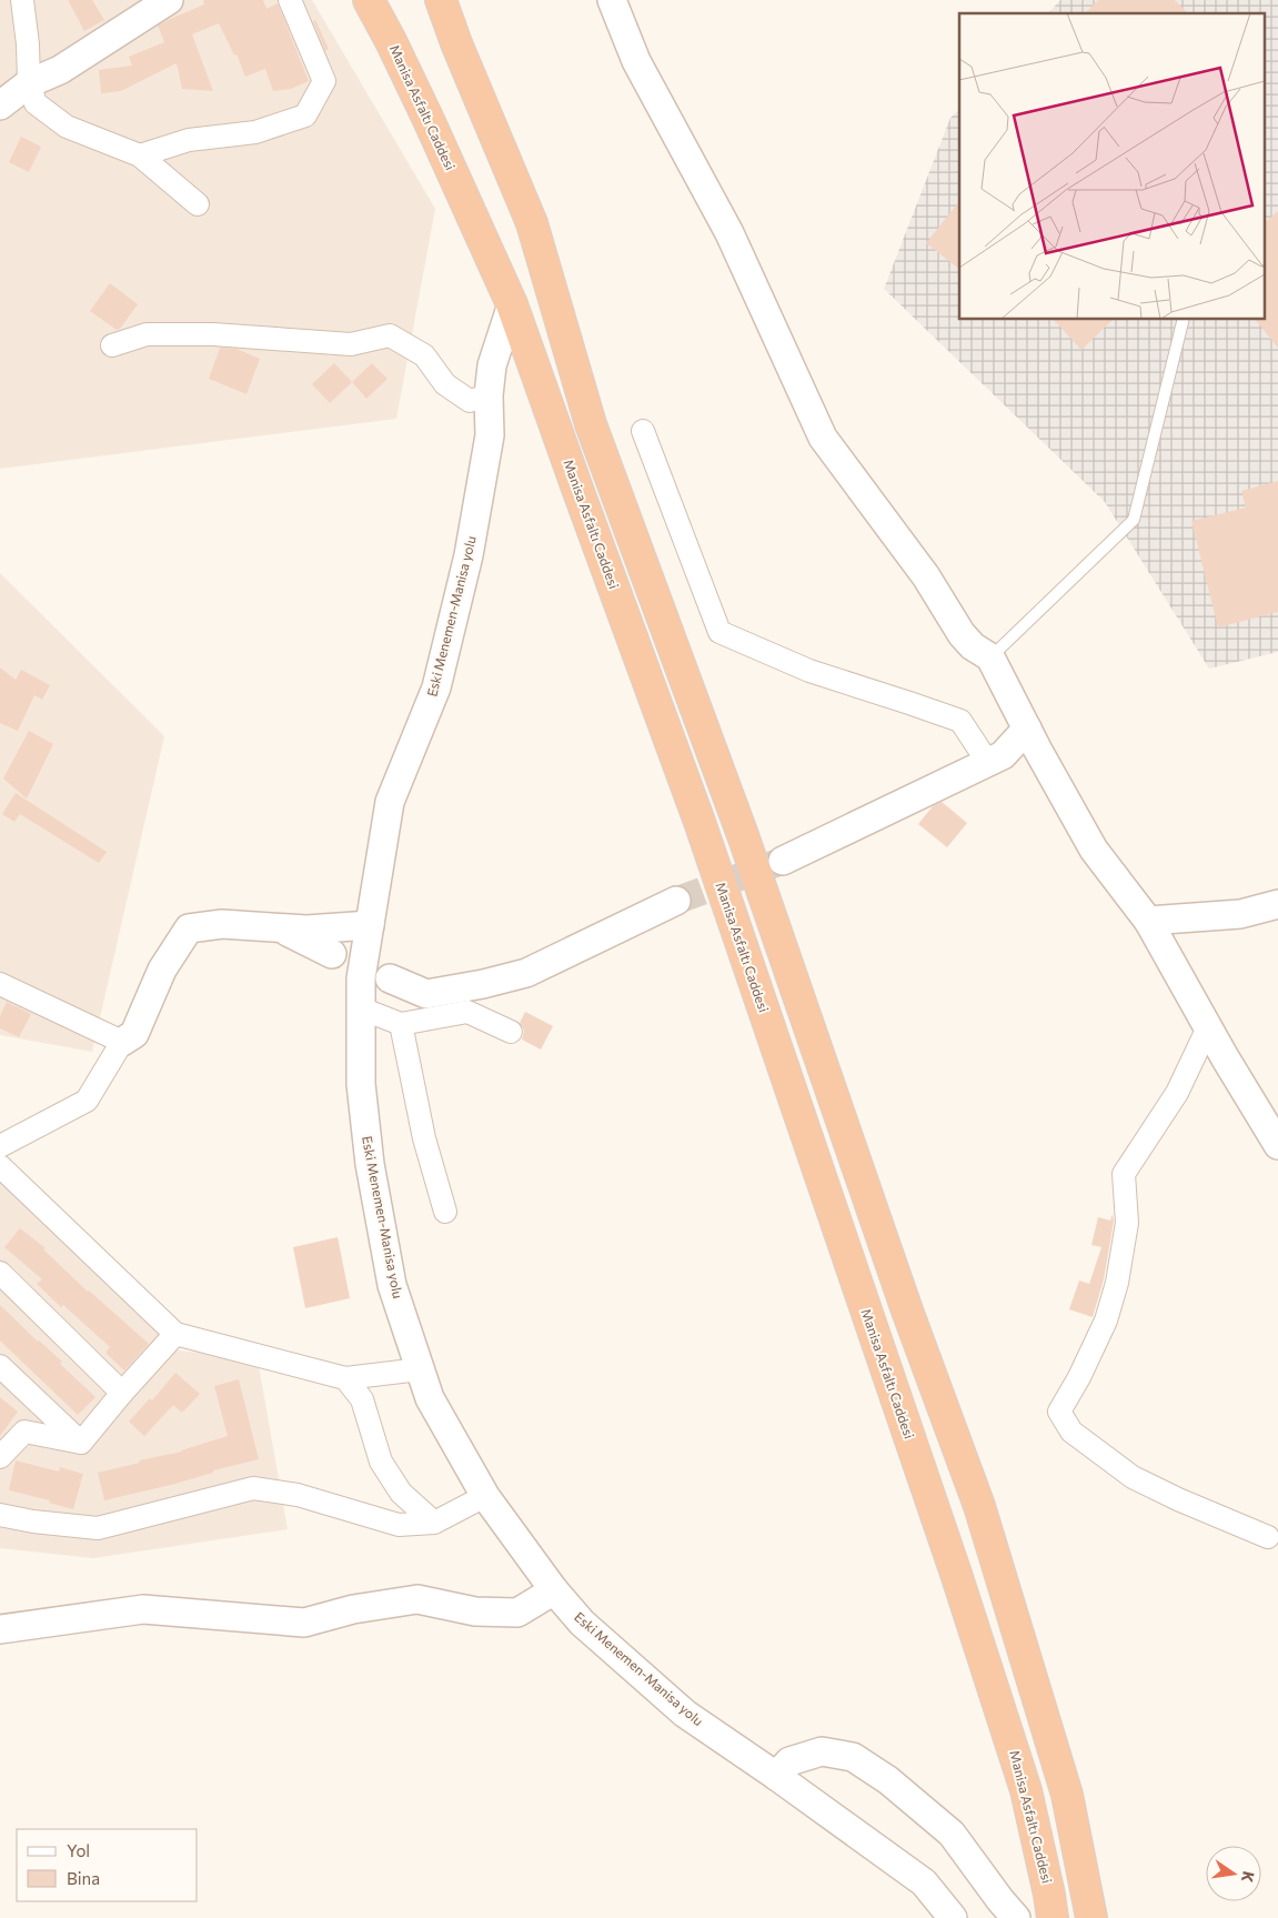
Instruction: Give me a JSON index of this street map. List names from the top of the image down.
{
  "streets": {
    "highway": ["Manisa Asfaltı Caddesi"],
    "street": ["Eski Menemen-Manisa yolu"]
  },
  "crossings": [
    ["Manisa Asfaltı Caddesi", "Eski Menemen-Manisa yolu"]
  ],
  "legend": ["Yol", "Bina"],
  "north": "right"
}
